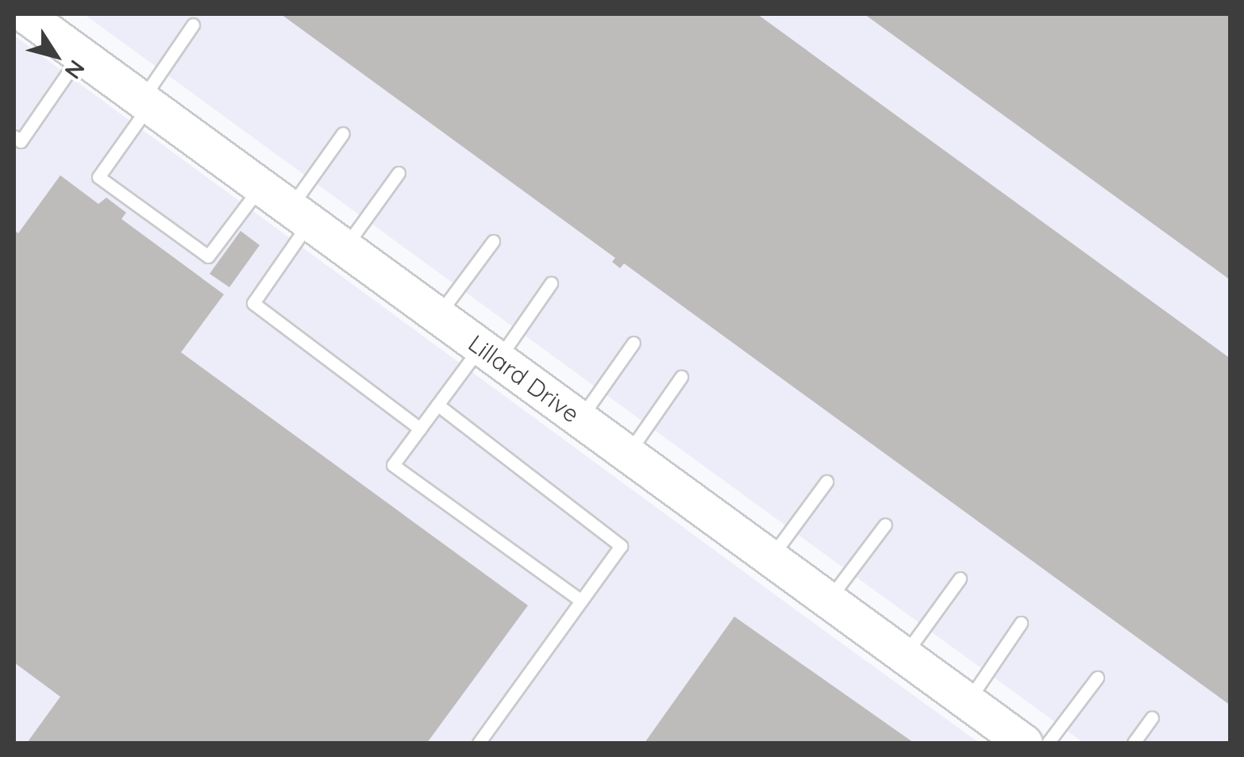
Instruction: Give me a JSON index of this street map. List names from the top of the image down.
{
  "streets": {
    "street": ["Lillard Drive"]
  },
  "north": "bottom right"
}
